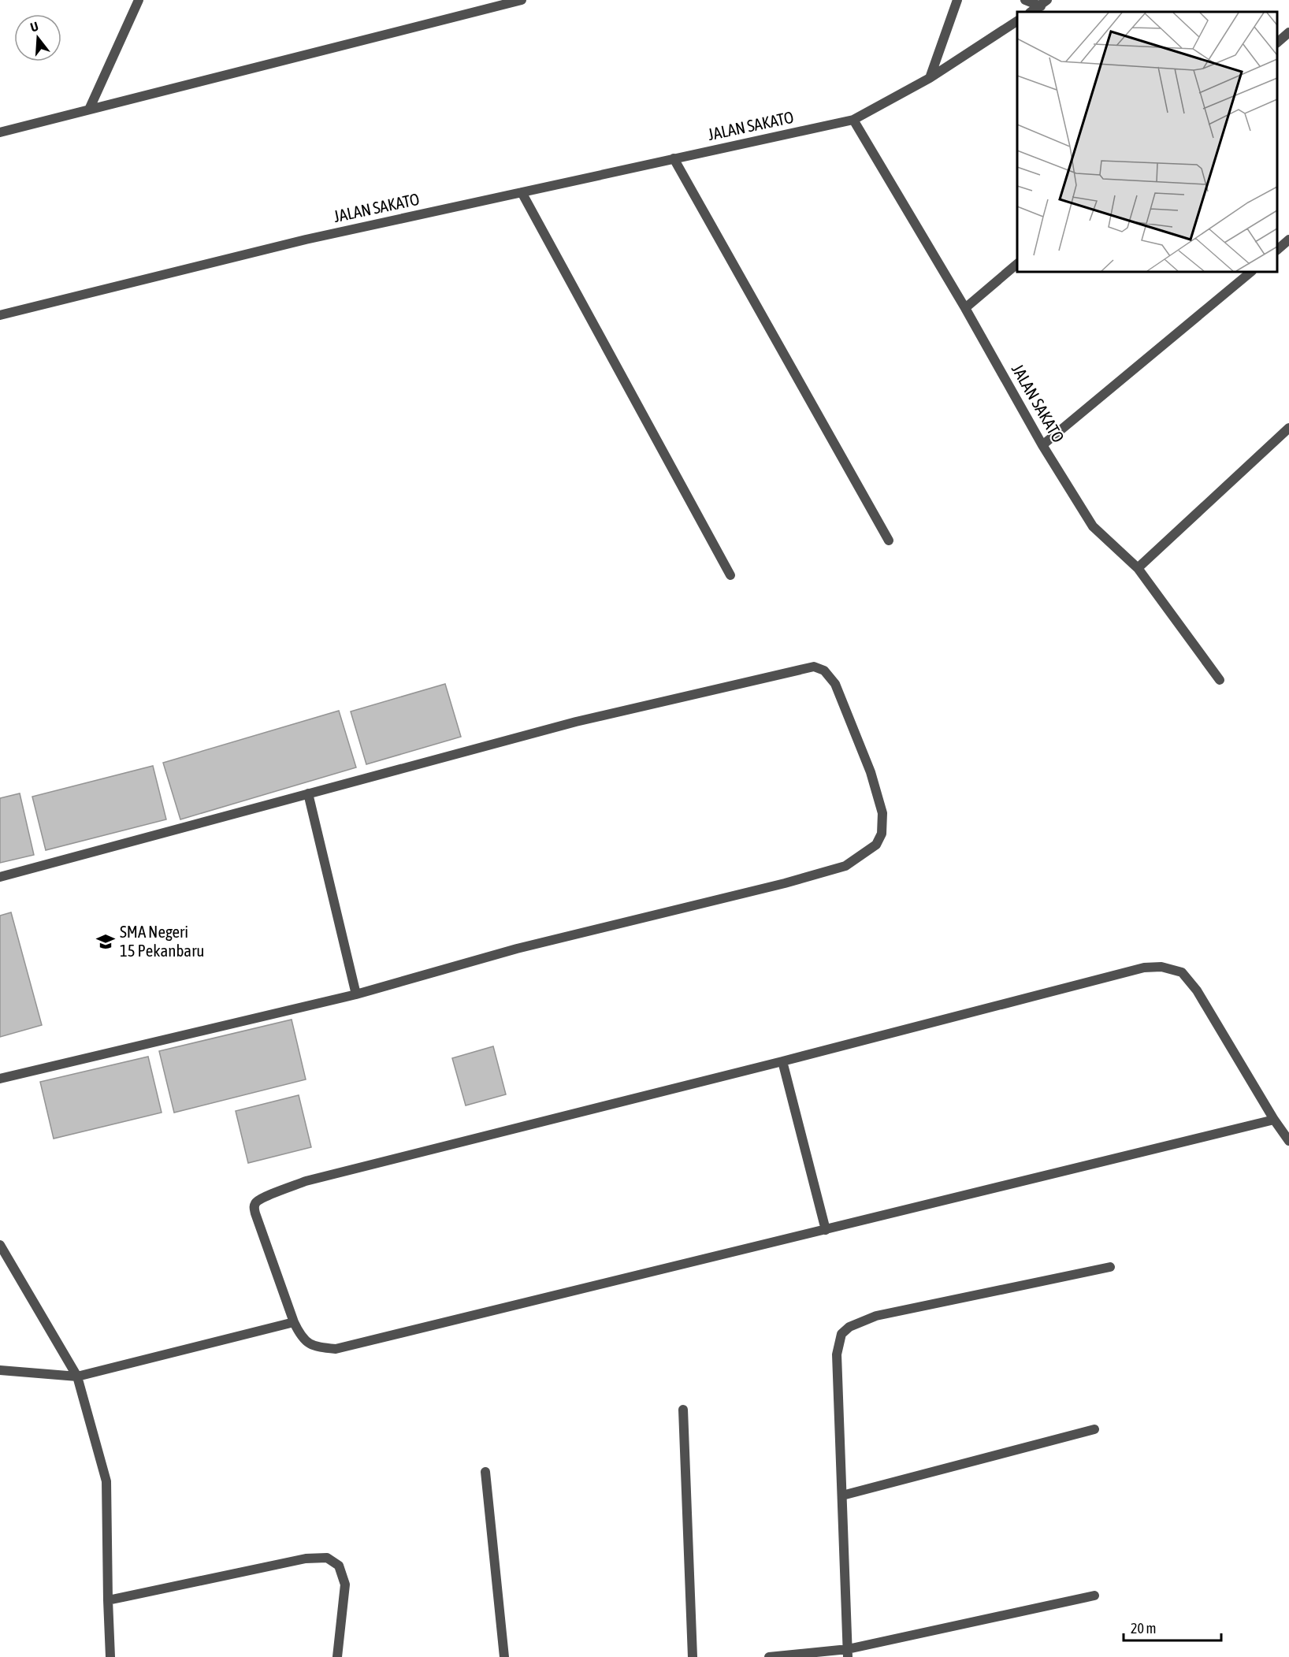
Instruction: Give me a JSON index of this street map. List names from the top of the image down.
{
  "streets": {
    "street": ["JALAN SAKATO"]
  },
  "places": {
    "school or university": ["SMA Negeri 15 Pekanbaru"]
  },
  "scale_bar": "20 m",
  "north": "top"
}
